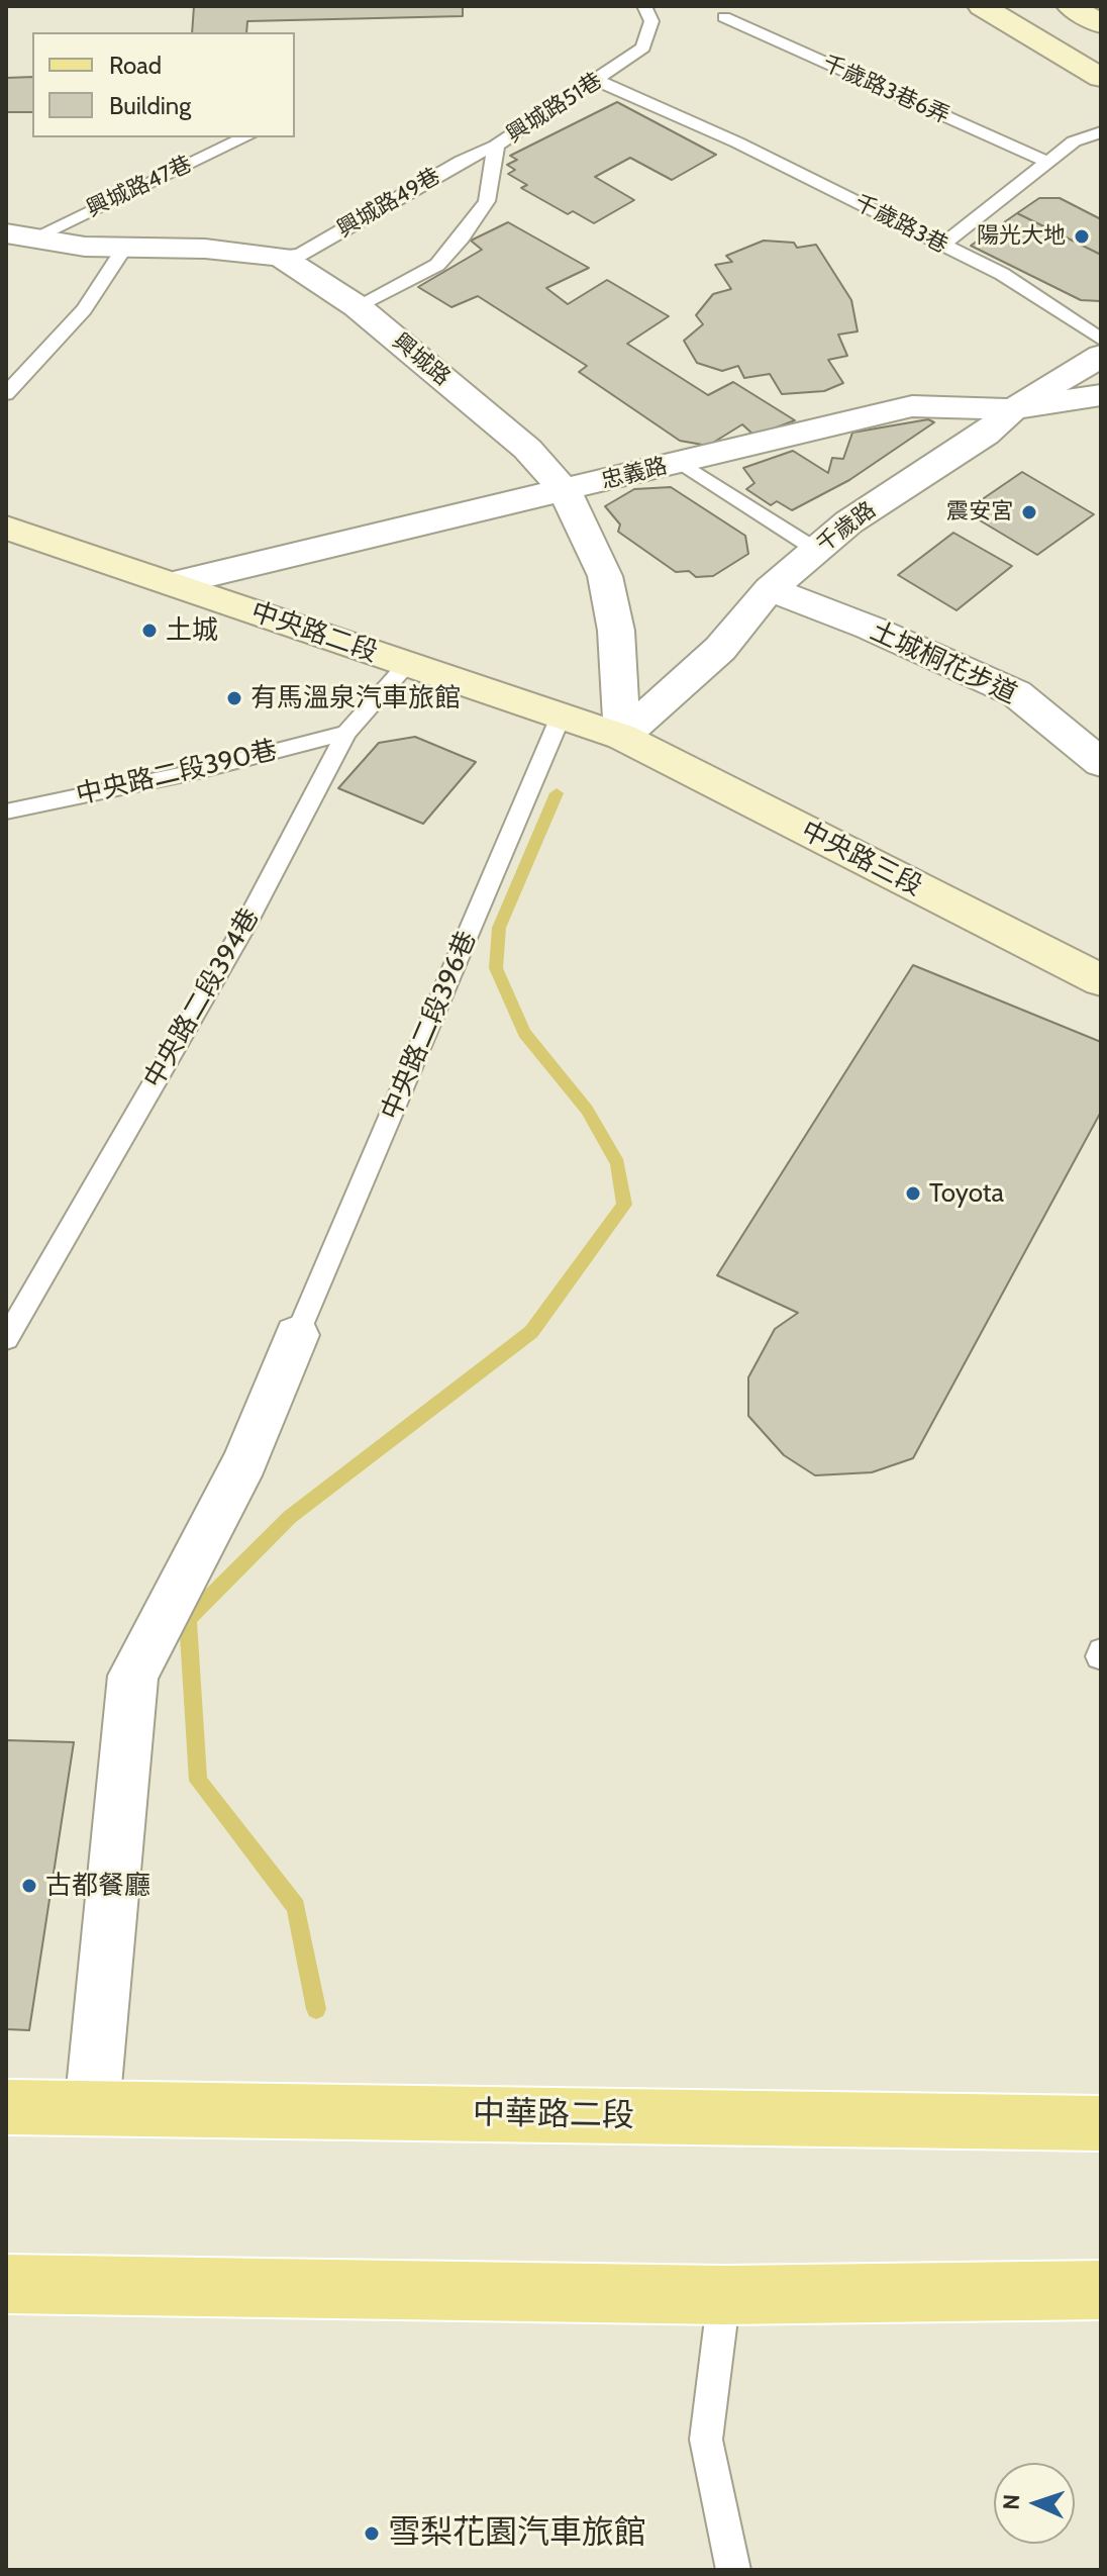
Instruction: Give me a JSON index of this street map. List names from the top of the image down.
{
  "streets": {
    "main road": ["中華路二段"],
    "street": [
      "興城路",
      "忠義路",
      "千歲路",
      "中央路二段",
      "土城桐花步道",
      "中央路三段"
    ],
    "lane": [
      "千歲路3巷6弄",
      "興城路51巷",
      "興城路47巷",
      "興城路49巷",
      "千歲路3巷",
      "中央路二段390巷",
      "中央路二段394巷",
      "中央路二段396巷"
    ]
  },
  "crossings": [
    ["興城路51巷", "興城路49巷"],
    ["興城路51巷", "千歲路3巷"],
    ["興城路51巷", "興城路"],
    ["興城路47巷", "興城路"],
    ["興城路49巷", "興城路"],
    ["興城路", "忠義路"],
    ["興城路", "千歲路"],
    ["興城路", "中央路二段"],
    ["興城路", "中央路三段"],
    ["忠義路", "千歲路"],
    ["忠義路", "中央路二段"],
    ["千歲路", "中央路二段"],
    ["千歲路", "土城桐花步道"],
    ["千歲路", "中央路三段"],
    ["中央路二段", "中央路三段"],
    ["中央路二段", "中央路二段394巷"],
    ["中央路二段", "中央路二段396巷"],
    ["中央路二段390巷", "中央路二段394巷"]
  ],
  "places": [
    "陽光大地",
    "震安宮",
    "土城",
    "有馬溫泉汽車旅館",
    "Toyota",
    "古都餐廳",
    "雪梨花園汽車旅館"
  ],
  "legend": ["Road", "Building"],
  "north": "left"
}
